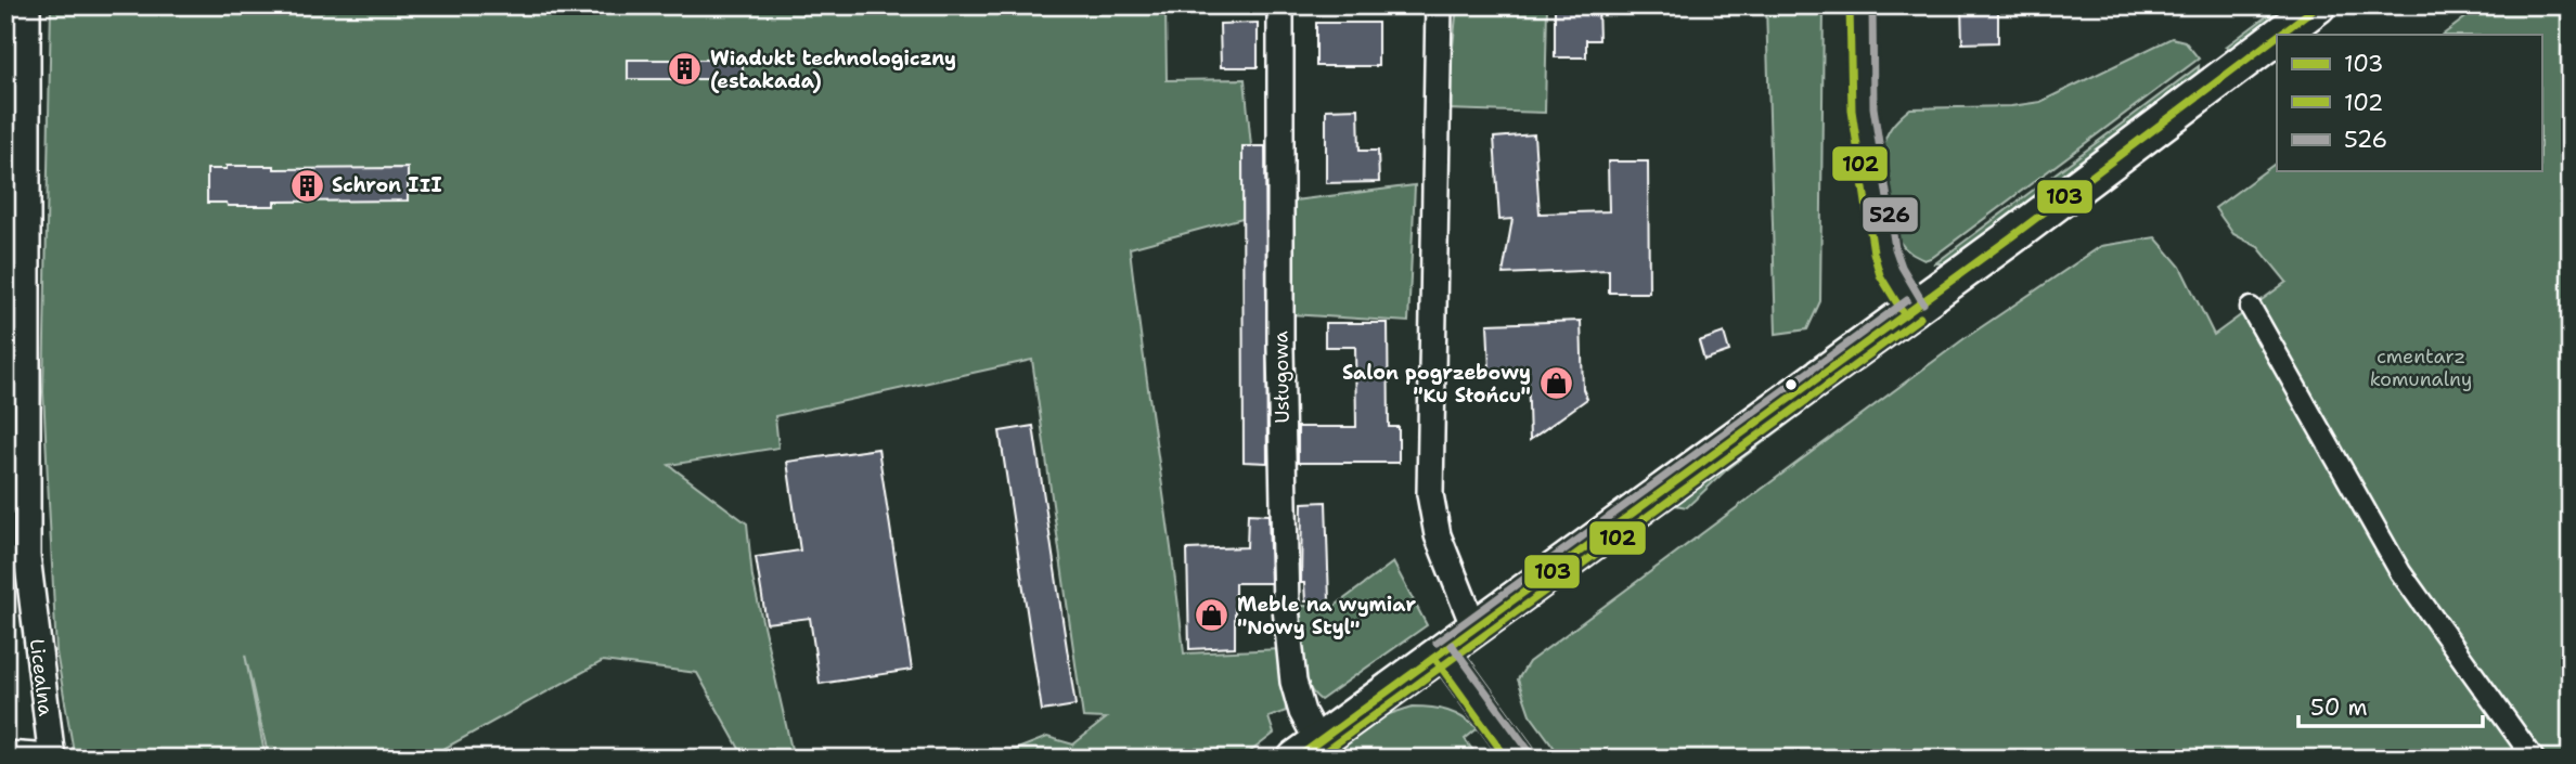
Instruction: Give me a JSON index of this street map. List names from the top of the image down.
{
  "streets": {
    "street": ["Usługowa", "Licealna"]
  },
  "parks": ["cmentarz komunalny"],
  "places": {
    "building": ["Wiadukt technologiczny (estakada)", "Schron III"],
    "shop": ["Salon pogrzebowy \"Ku Słońcu\"", "Meble na wymiar \"Nowy Styl\""]
  },
  "lines": ["transit line 103", "transit line 102", "transit line 526"],
  "legend": ["103", "102", "526"],
  "scale_bar": "50 m"
}
